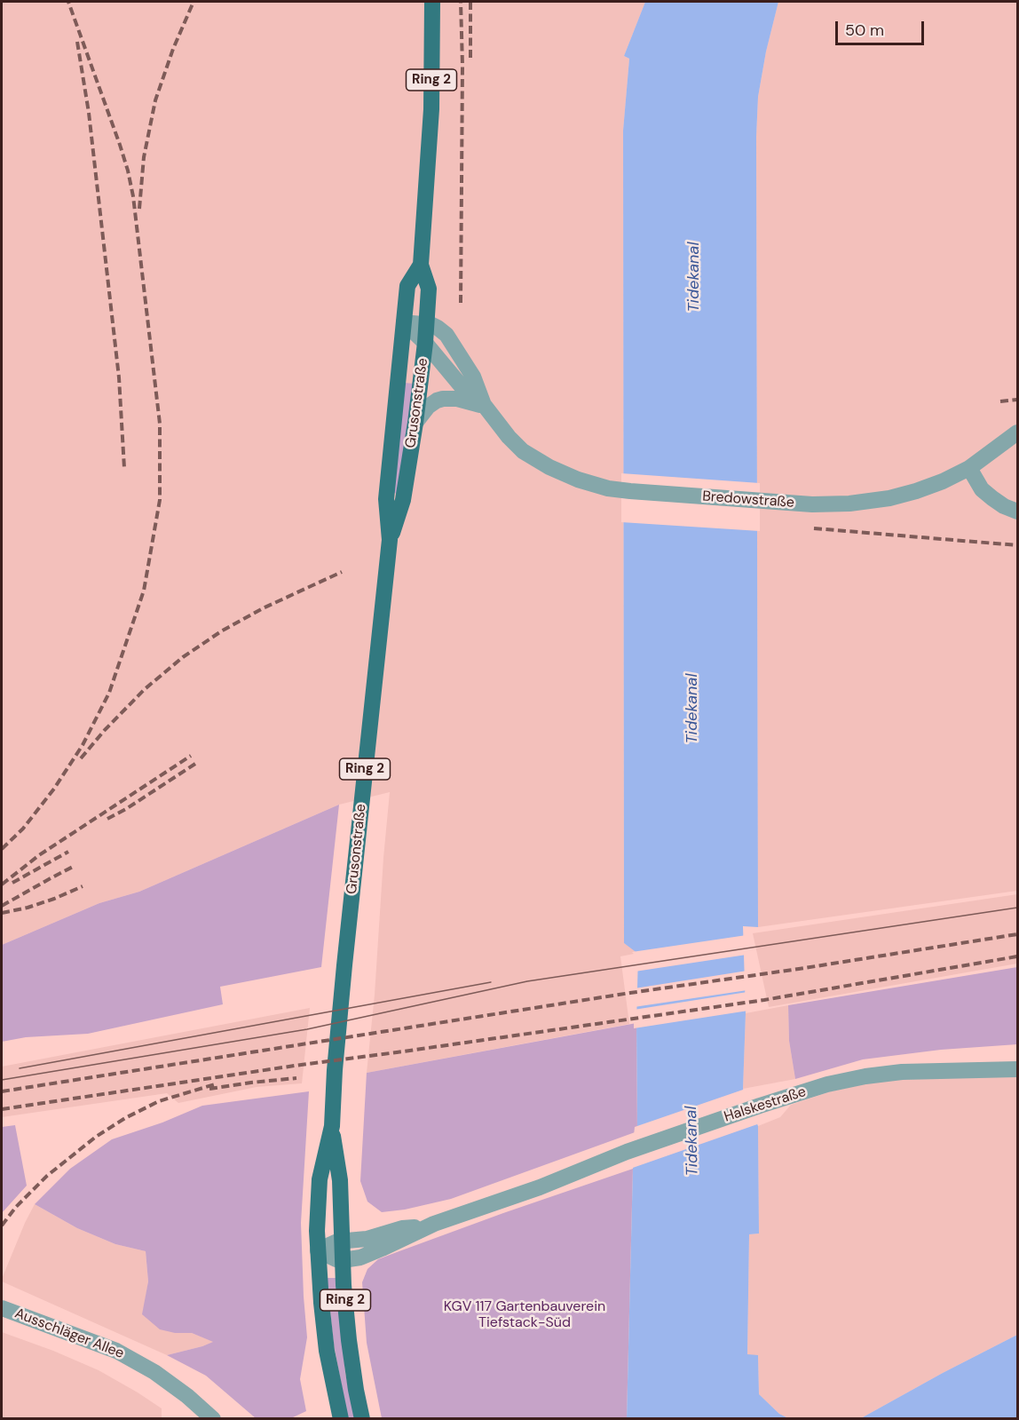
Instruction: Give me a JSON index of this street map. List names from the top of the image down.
{
  "streets": {
    "main road": ["Ring 2", "Grusonstraße"],
    "street": ["Bredowstraße", "Halskestraße", "Ausschläger Allee"]
  },
  "crossings": [
    ["Grusonstraße", "Bredowstraße"],
    ["Grusonstraße", "Halskestraße"]
  ],
  "water": ["Tidekanal"],
  "parks": ["KGV 117 Gartenbauverein Tiefstack-Süd"],
  "scale_bar": "50 m"
}
